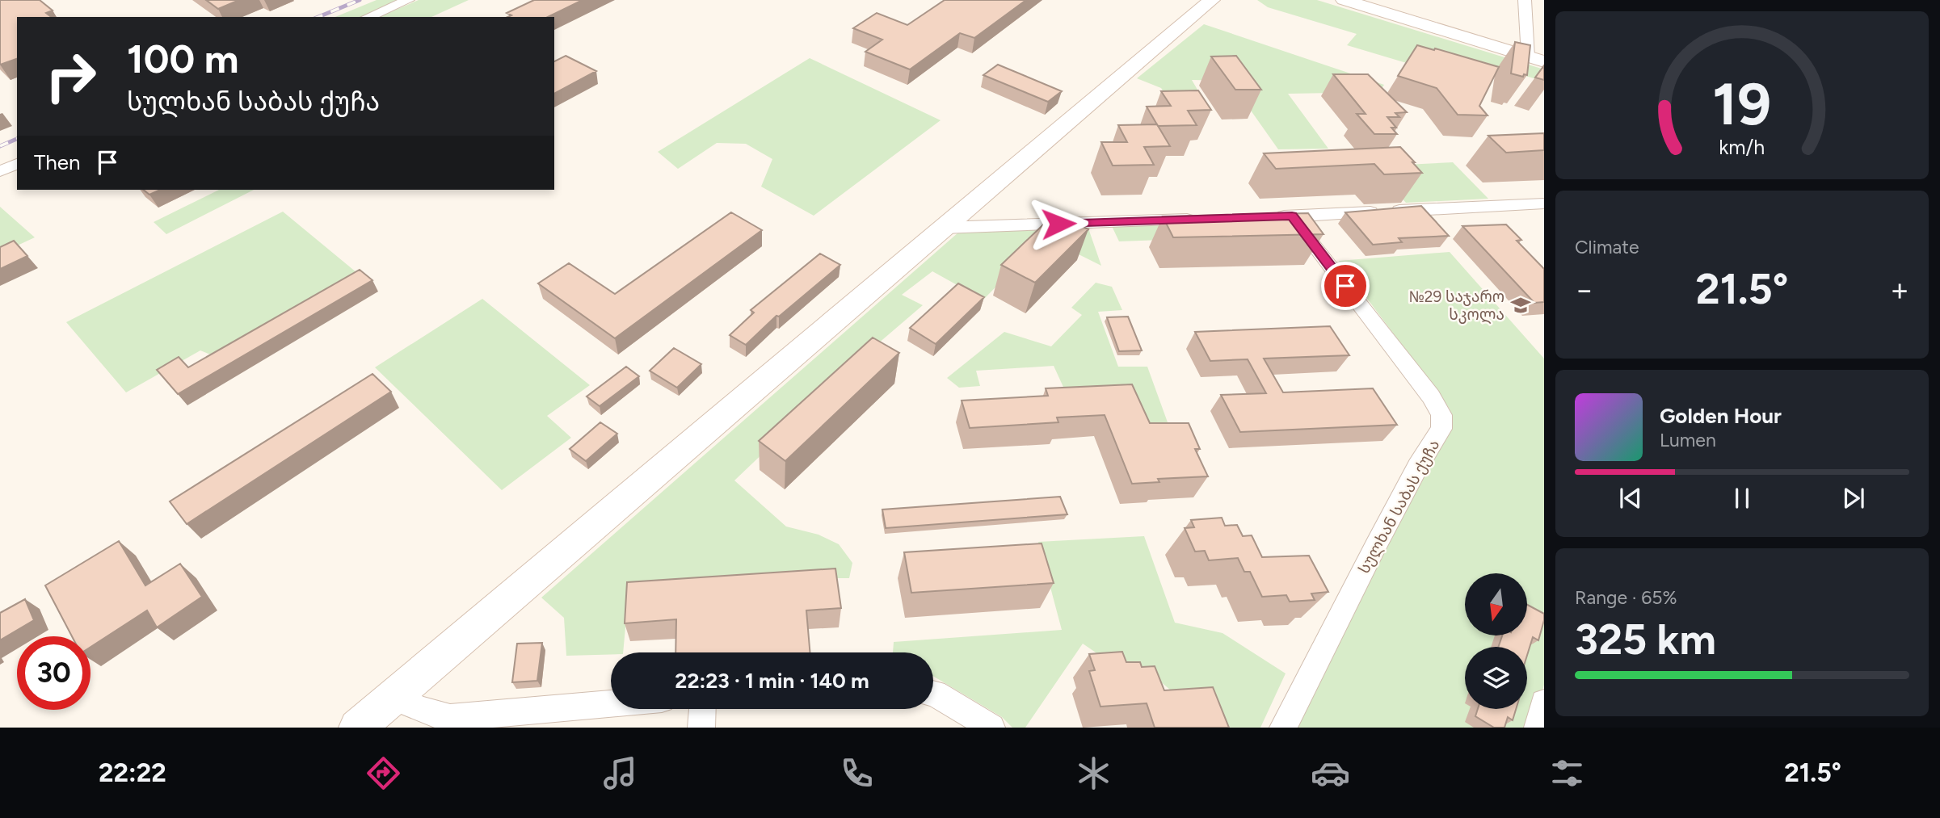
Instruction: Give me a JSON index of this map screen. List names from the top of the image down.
{
  "streets": {
    "street": ["სულხან საბას ქუჩა"]
  },
  "places": {
    "school or university": ["№29 საჯარო სკოლა"]
  },
  "north": "bottom",
  "page": {
    "turn": ["100 m", "სულხან საბას ქუჩა"],
    "then": "Then",
    "tile": [
      "Climate",
      ["Range · 65%", "325 km"]
    ],
    "heat": ["−", "21.5°", "+"],
    "song": ["Golden Hour", "Lumen"],
    "limit": "30",
    "trip": "22:23 · 1 min · 140 m",
    "tabs": ["22:22", "21.5°"],
    "gauge": ["19", "km/h"]
  }
}
